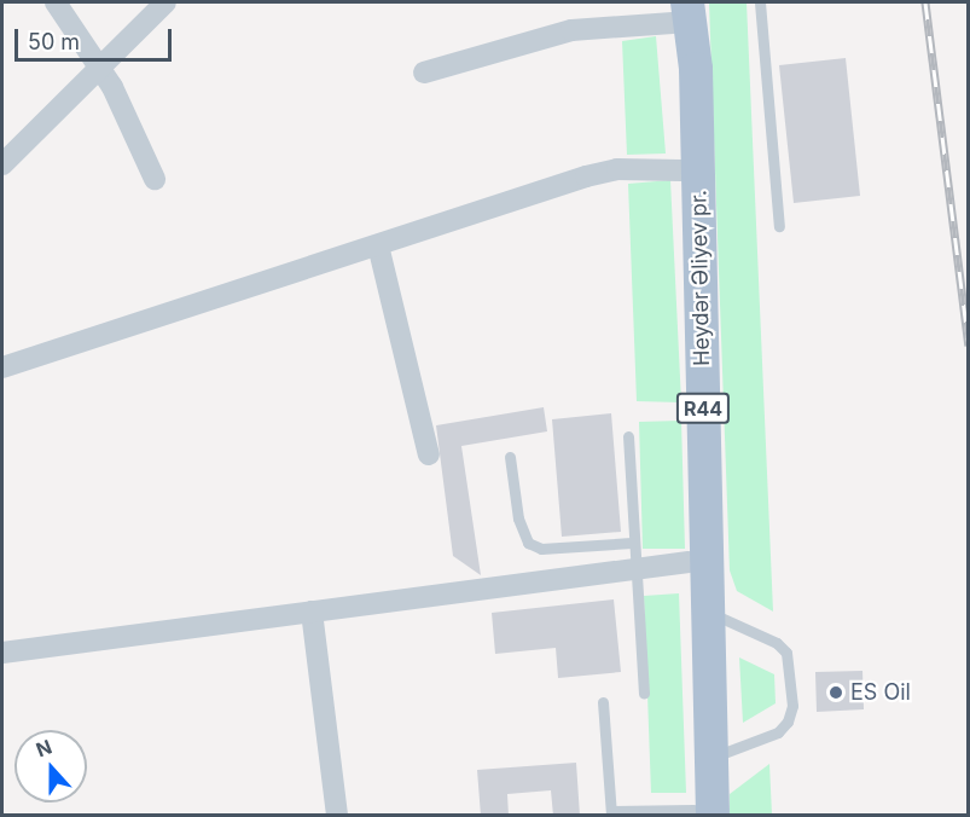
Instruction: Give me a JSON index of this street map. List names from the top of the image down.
{
  "streets": {
    "main road": ["Heydər Əliyev pr.", "R44"]
  },
  "places": ["ES Oil"],
  "scale_bar": "50 m",
  "north": "top"
}
